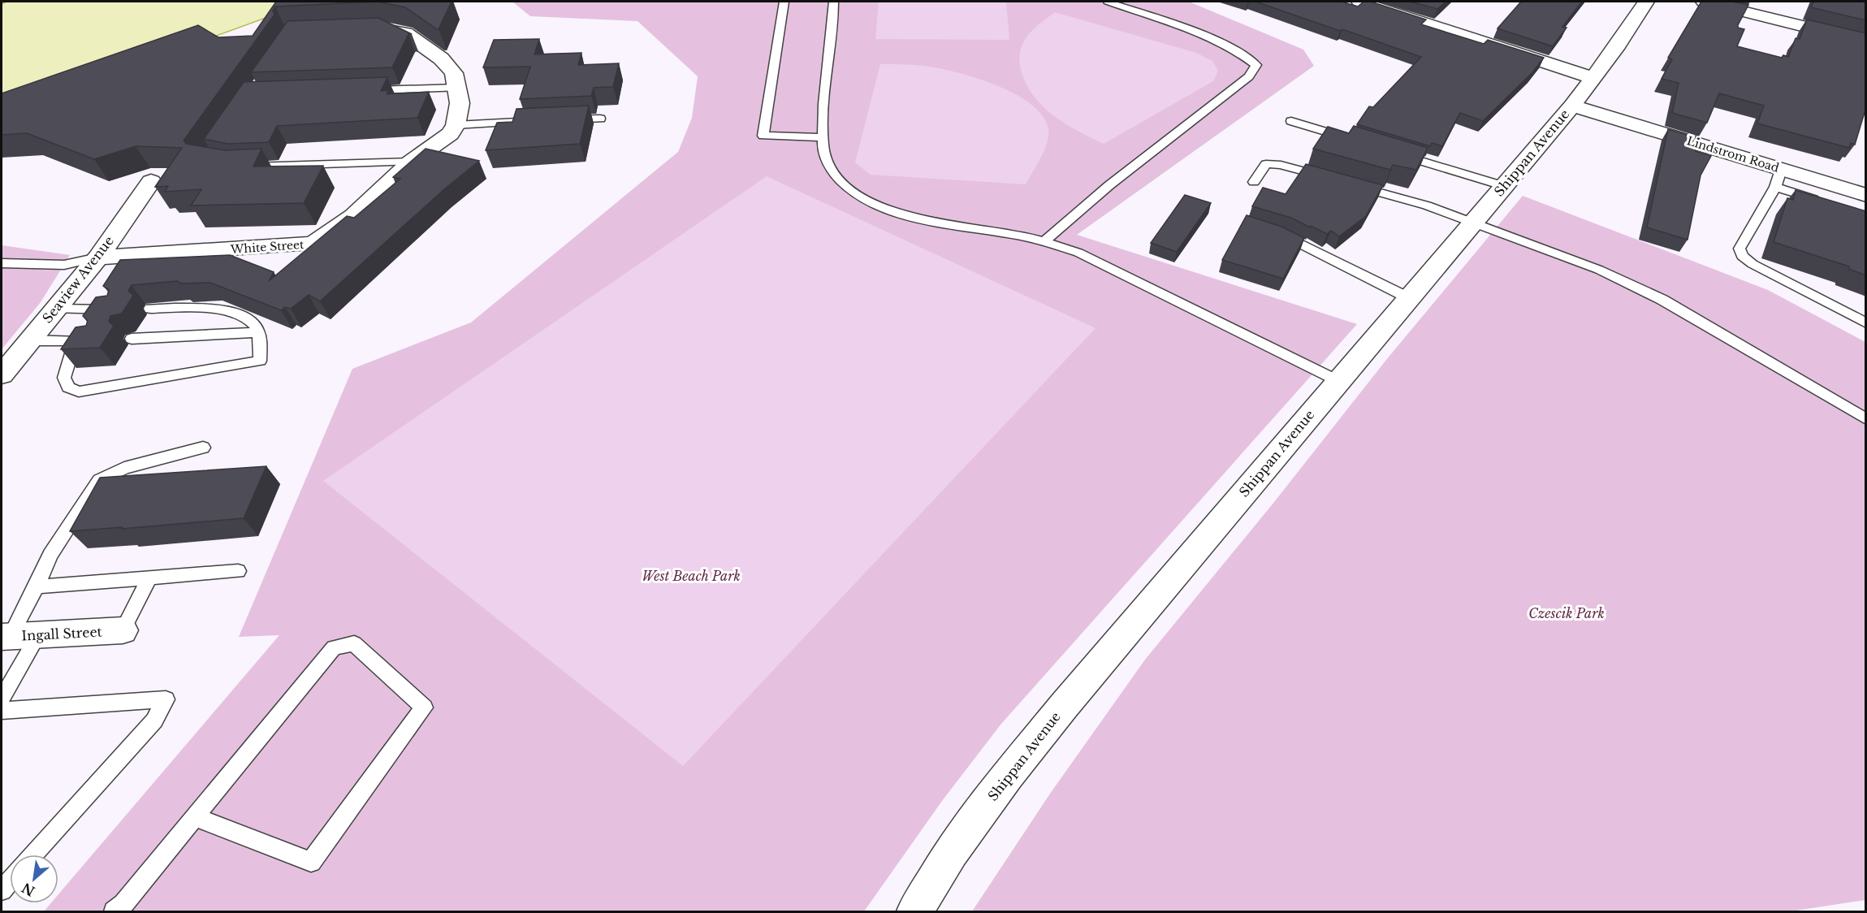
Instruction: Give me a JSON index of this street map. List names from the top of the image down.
{
  "streets": {
    "street": [
      "Shippan Avenue",
      "Lindstrom Road",
      "White Street",
      "Seaview Avenue",
      "Ingall Street"
    ]
  },
  "crossings": [
    ["Shippan Avenue", "Lindstrom Road"],
    ["White Street", "Seaview Avenue"]
  ],
  "parks": ["West Beach Park", "Czescik Park"],
  "north": "bottom left"
}
